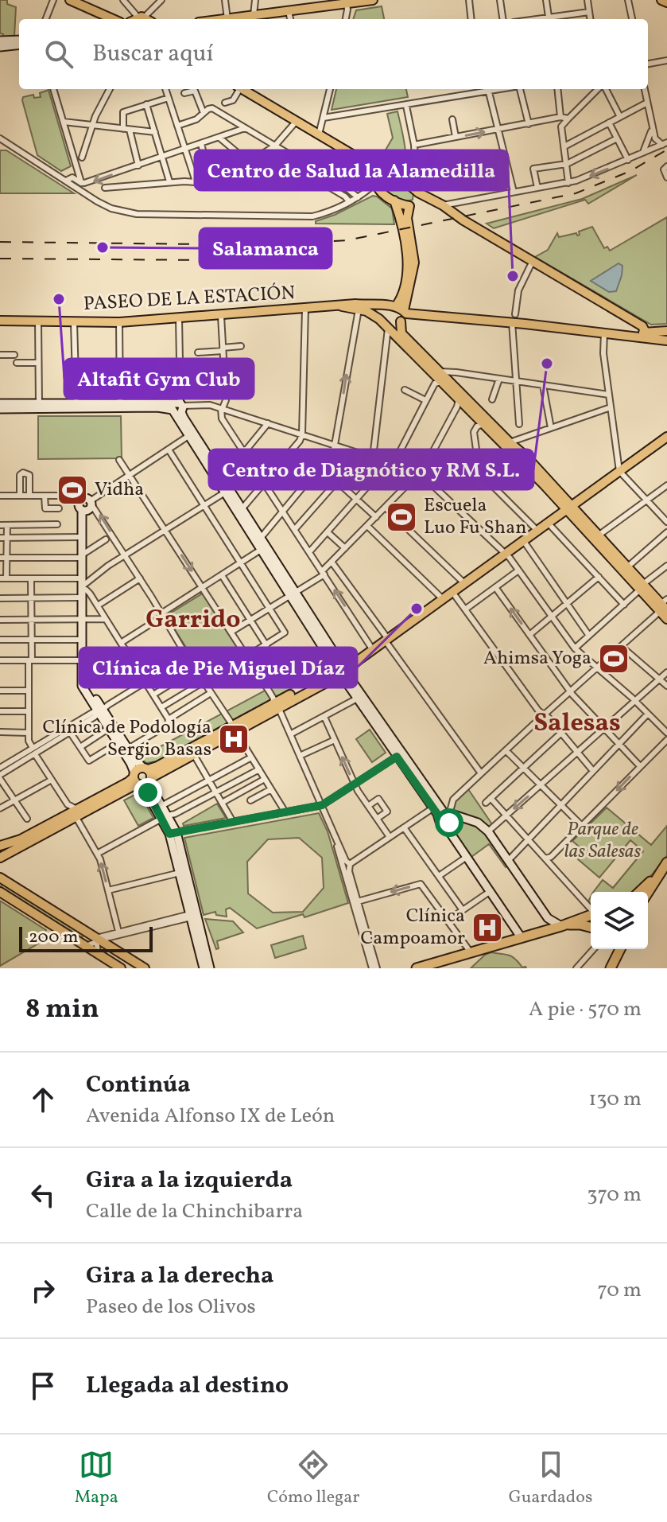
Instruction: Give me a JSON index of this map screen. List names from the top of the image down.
{
  "streets": {
    "main road": ["PASEO DE LA ESTACIÓN"]
  },
  "districts": ["Garrido", "Salesas"],
  "parks": ["Parque de las Salesas"],
  "places": {
    "other": [
      "Salamanca",
      "Centro de Salud la Alamedilla",
      "Altafit Gym Club",
      "Centro de Diagnótico y RM S.L.",
      "Clínica de Pie Miguel Díaz"
    ],
    "sports": ["Vidha", "Escuela Luo Fu Shan", "Ahimsa Yoga"],
    "hospital": ["Clínica de Podología Sergio Basas", "Clínica Campoamor"]
  },
  "scale_bar": "200 m",
  "page": {
    "search": "Buscar aquí",
    "scale": "200 m",
    "heading": ["8 min", "A pie · 570 m"],
    "list": [
      ["Continúa", "Avenida Alfonso IX de León", "130 m"],
      ["Gira a la izquierda", "Calle de la Chinchibarra", "370 m"],
      ["Gira a la derecha", "Paseo de los Olivos", "70 m"],
      "Llegada al destino"
    ],
    "nav": ["Mapa", "Cómo llegar", "Guardados"]
  }
}
